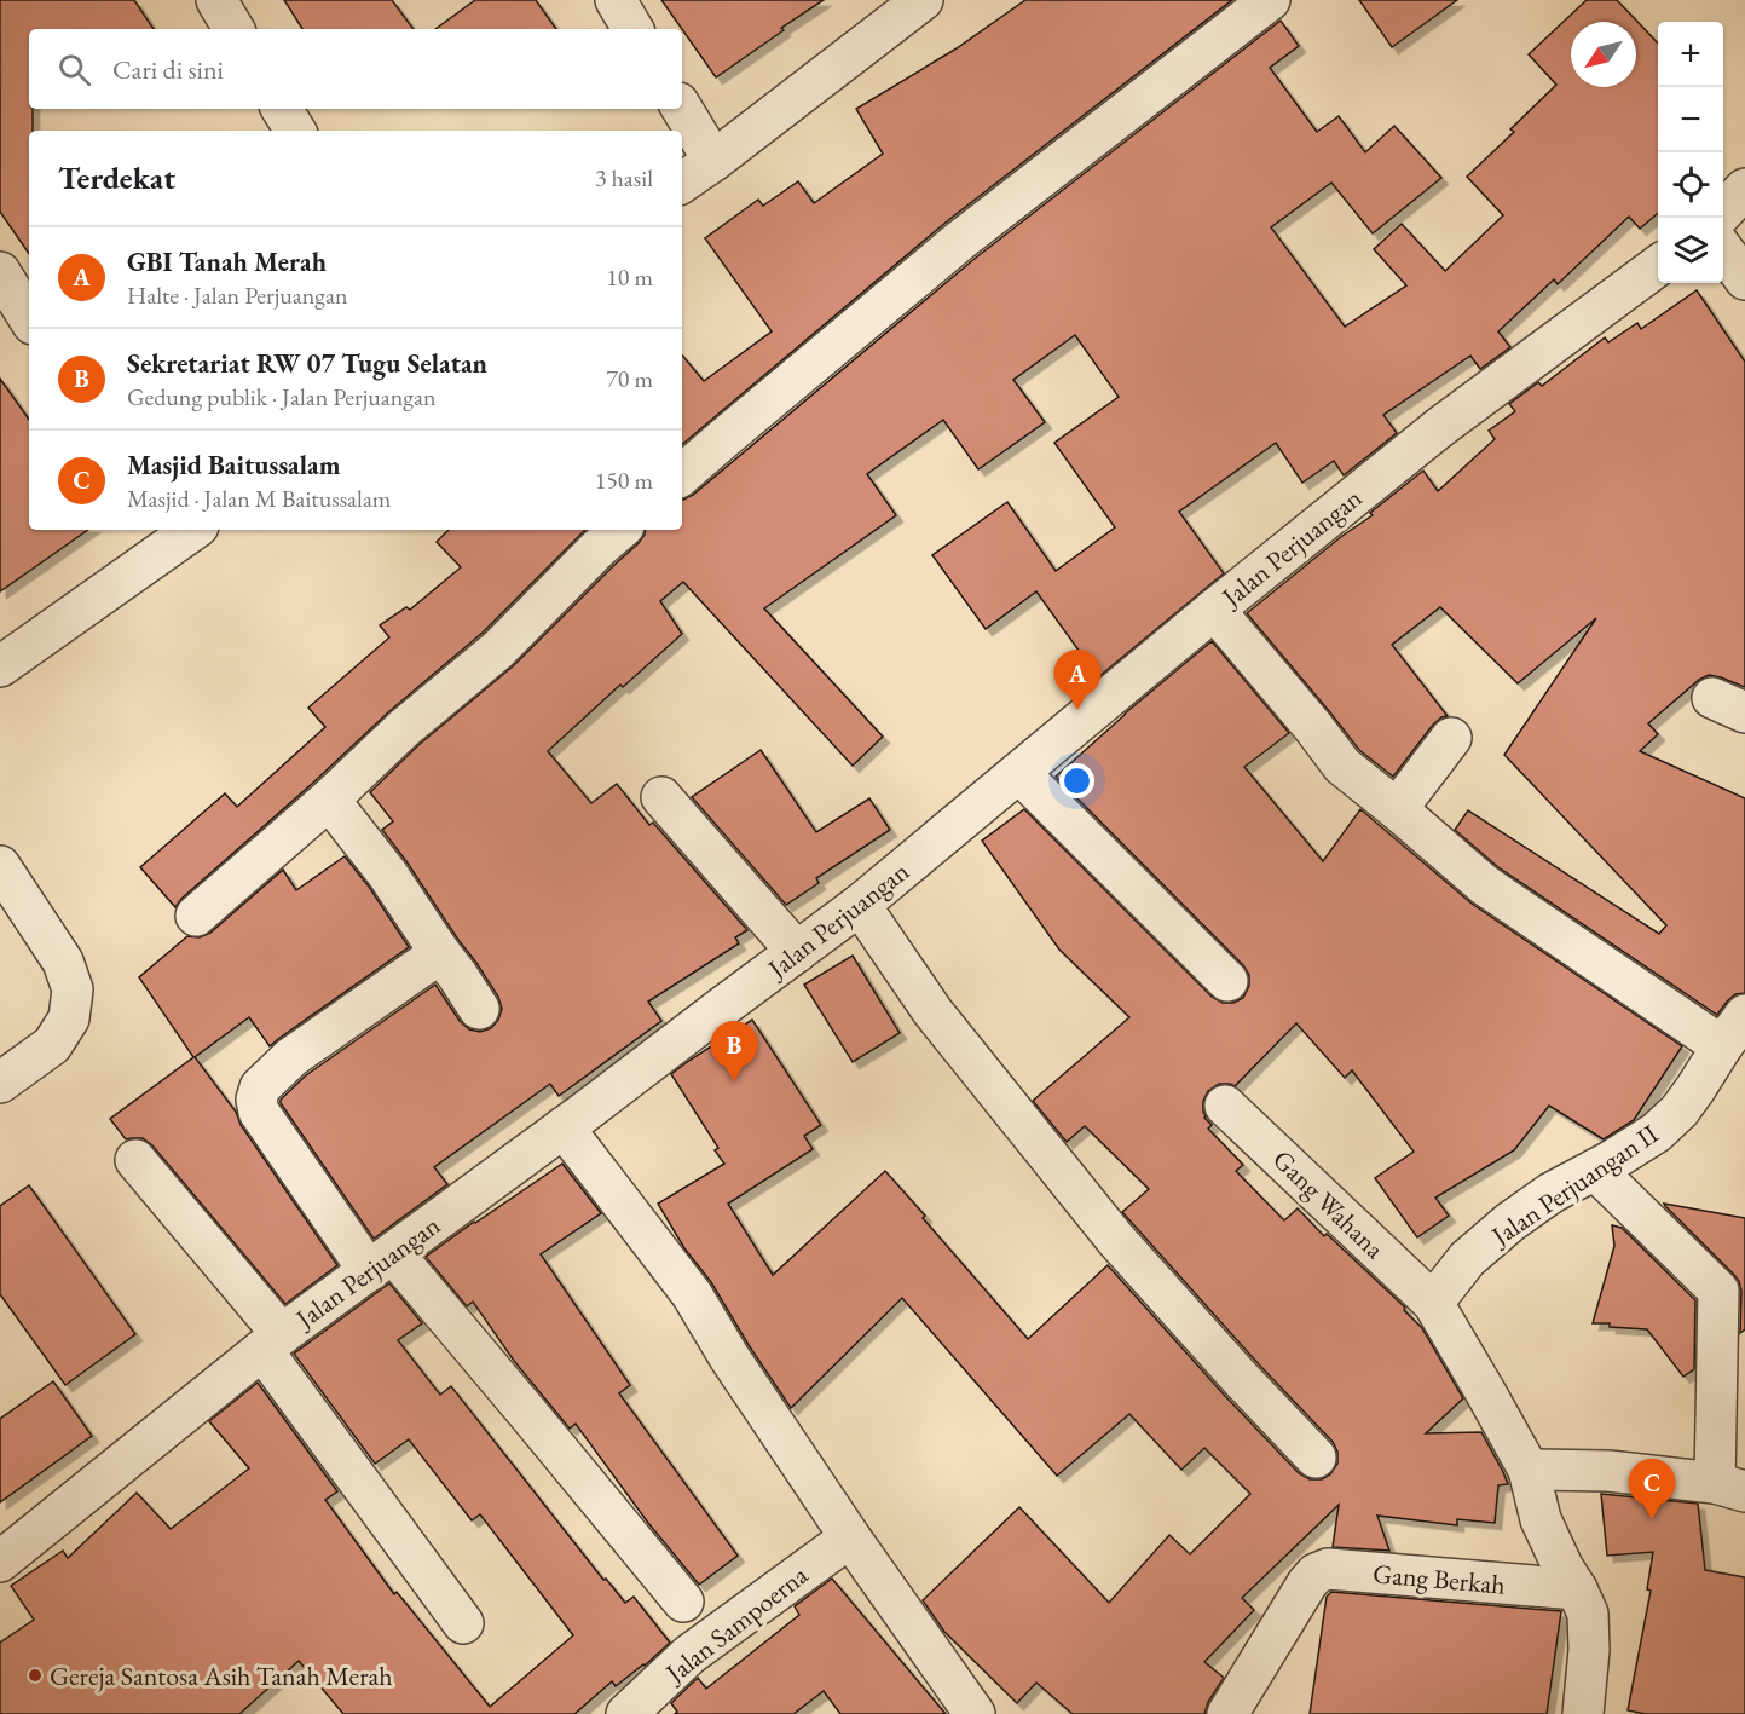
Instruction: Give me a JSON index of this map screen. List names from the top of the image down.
{
  "streets": {
    "street": [
      "Jalan Perjuangan",
      "Jalan Perjuangan II",
      "Gang Wahana",
      "Gang Berkah",
      "Jalan Sampoerna"
    ]
  },
  "crossings": [
    ["Jalan Perjuangan II", "Gang Wahana"]
  ],
  "places": ["Gereja Santosa Asih Tanah Merah"],
  "north": "bottom left",
  "page": {
    "map_buttons": ["+", "−"],
    "search": "Cari di sini",
    "heading": ["Terdekat", "3 hasil"],
    "list": [
      {
        "mark": "A",
        "name": "GBI Tanah Merah",
        "note": "Halte · Jalan Perjuangan",
        "value": "10 m"
      },
      {
        "mark": "B",
        "name": "Sekretariat RW 07 Tugu Selatan",
        "note": "Gedung publik · Jalan Perjuangan",
        "value": "70 m"
      },
      {
        "mark": "C",
        "name": "Masjid Baitussalam",
        "note": "Masjid · Jalan M Baitussalam",
        "value": "150 m"
      }
    ],
    "pins": ["A", "B", "C"]
  }
}
